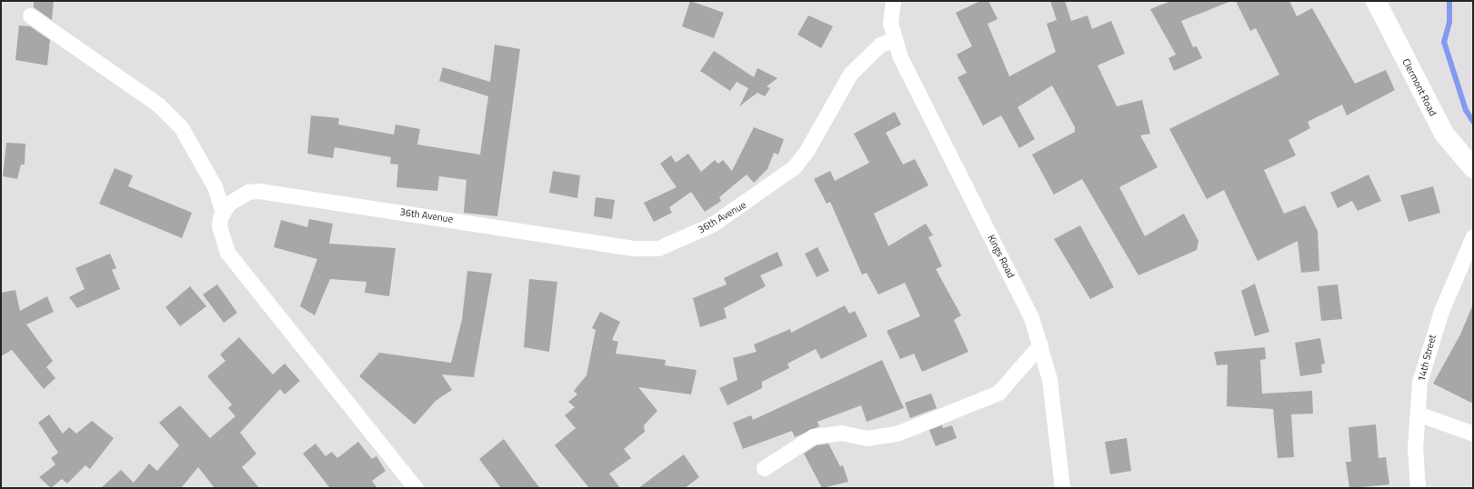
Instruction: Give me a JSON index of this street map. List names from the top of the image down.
{
  "streets": {
    "street": [
      "Clermont Road",
      "36th Avenue",
      "Kings Road",
      "14th Street"
    ]
  },
  "crossings": [
    ["36th Avenue", "Kings Road"]
  ]
}
